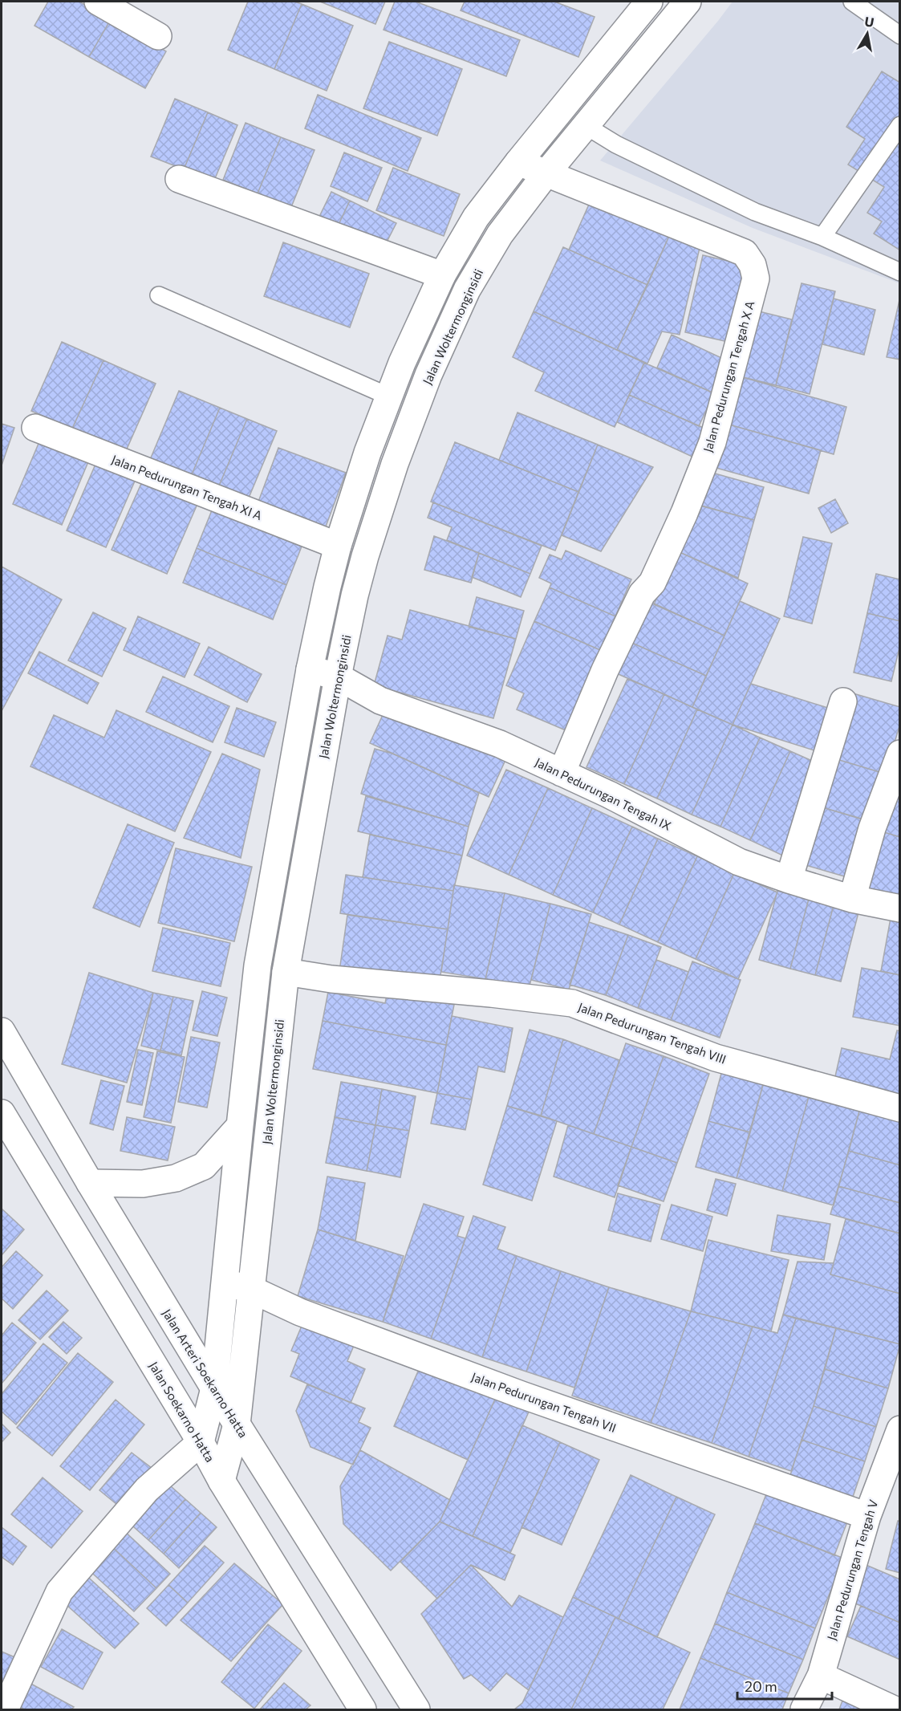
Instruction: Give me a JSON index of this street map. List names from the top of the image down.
{
  "streets": {
    "main road": [
      "Jalan Woltermonginsidi",
      "Jalan Pedurungan Tengah X A",
      "Jalan Pedurungan Tengah XI A",
      "Jalan Pedurungan Tengah IX",
      "Jalan Pedurungan Tengah VIII",
      "Jalan Arteri Soekarno Hatta",
      "Jalan Pedurungan Tengah VII",
      "Jalan Soekarno Hatta",
      "Jalan Pedurungan Tengah V"
    ]
  },
  "crossings": [
    ["Jalan Woltermonginsidi", "Jalan Pedurungan Tengah X A"],
    ["Jalan Woltermonginsidi", "Jalan Pedurungan Tengah IX"],
    ["Jalan Woltermonginsidi", "Jalan Pedurungan Tengah VIII"],
    ["Jalan Woltermonginsidi", "Jalan Arteri Soekarno Hatta"],
    ["Jalan Woltermonginsidi", "Jalan Pedurungan Tengah VII"],
    ["Jalan Woltermonginsidi", "Jalan Soekarno Hatta"],
    ["Jalan Pedurungan Tengah X A", "Jalan Pedurungan Tengah IX"],
    ["Jalan Pedurungan Tengah VII", "Jalan Pedurungan Tengah V"]
  ],
  "scale_bar": "20 m",
  "north": "top"
}
